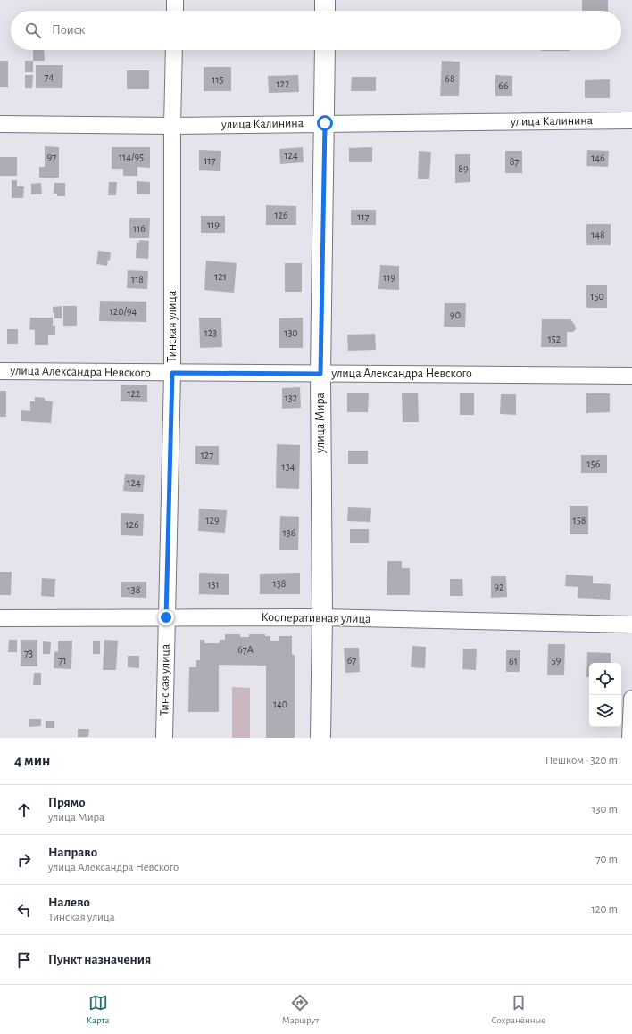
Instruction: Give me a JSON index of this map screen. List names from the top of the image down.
{
  "streets": {
    "main road": ["улица Мира"],
    "street": [
      "улица Калинина",
      "Тинская улица",
      "улица Александра Невского",
      "Кооперативная улица"
    ]
  },
  "crossings": [
    ["улица Калинина", "Тинская улица"],
    ["улица Калинина", "улица Мира"],
    ["Тинская улица", "улица Александра Невского"],
    ["Тинская улица", "Кооперативная улица"],
    ["улица Александра Невского", "улица Мира"],
    ["улица Мира", "Кооперативная улица"]
  ],
  "house_numbers": [
    "74",
    "68",
    "115",
    "122",
    "66",
    "124",
    "97",
    "114/95",
    "146",
    "117",
    "87",
    "89",
    "126",
    "117",
    "119",
    "116",
    "148",
    "121",
    "119",
    "118",
    "150",
    "120/94",
    "90",
    "123",
    "130",
    "152",
    "122",
    "132",
    "127",
    "156",
    "134",
    "124",
    "129",
    "158",
    "126",
    "136",
    "138",
    "131",
    "92",
    "138",
    "67А",
    "73",
    "71",
    "67",
    "59",
    "61",
    "140"
  ],
  "page": {
    "search": "Поиск",
    "heading": ["4 мин", "Пешком · 320 m"],
    "list": [
      ["Прямо", "улица Мира", "130 m"],
      ["Направо", "улица Александра Невского", "70 m"],
      ["Налево", "Тинская улица", "120 m"],
      "Пункт назначения"
    ],
    "nav": ["Карта", "Маршрут", "Сохранённые"]
  }
}
